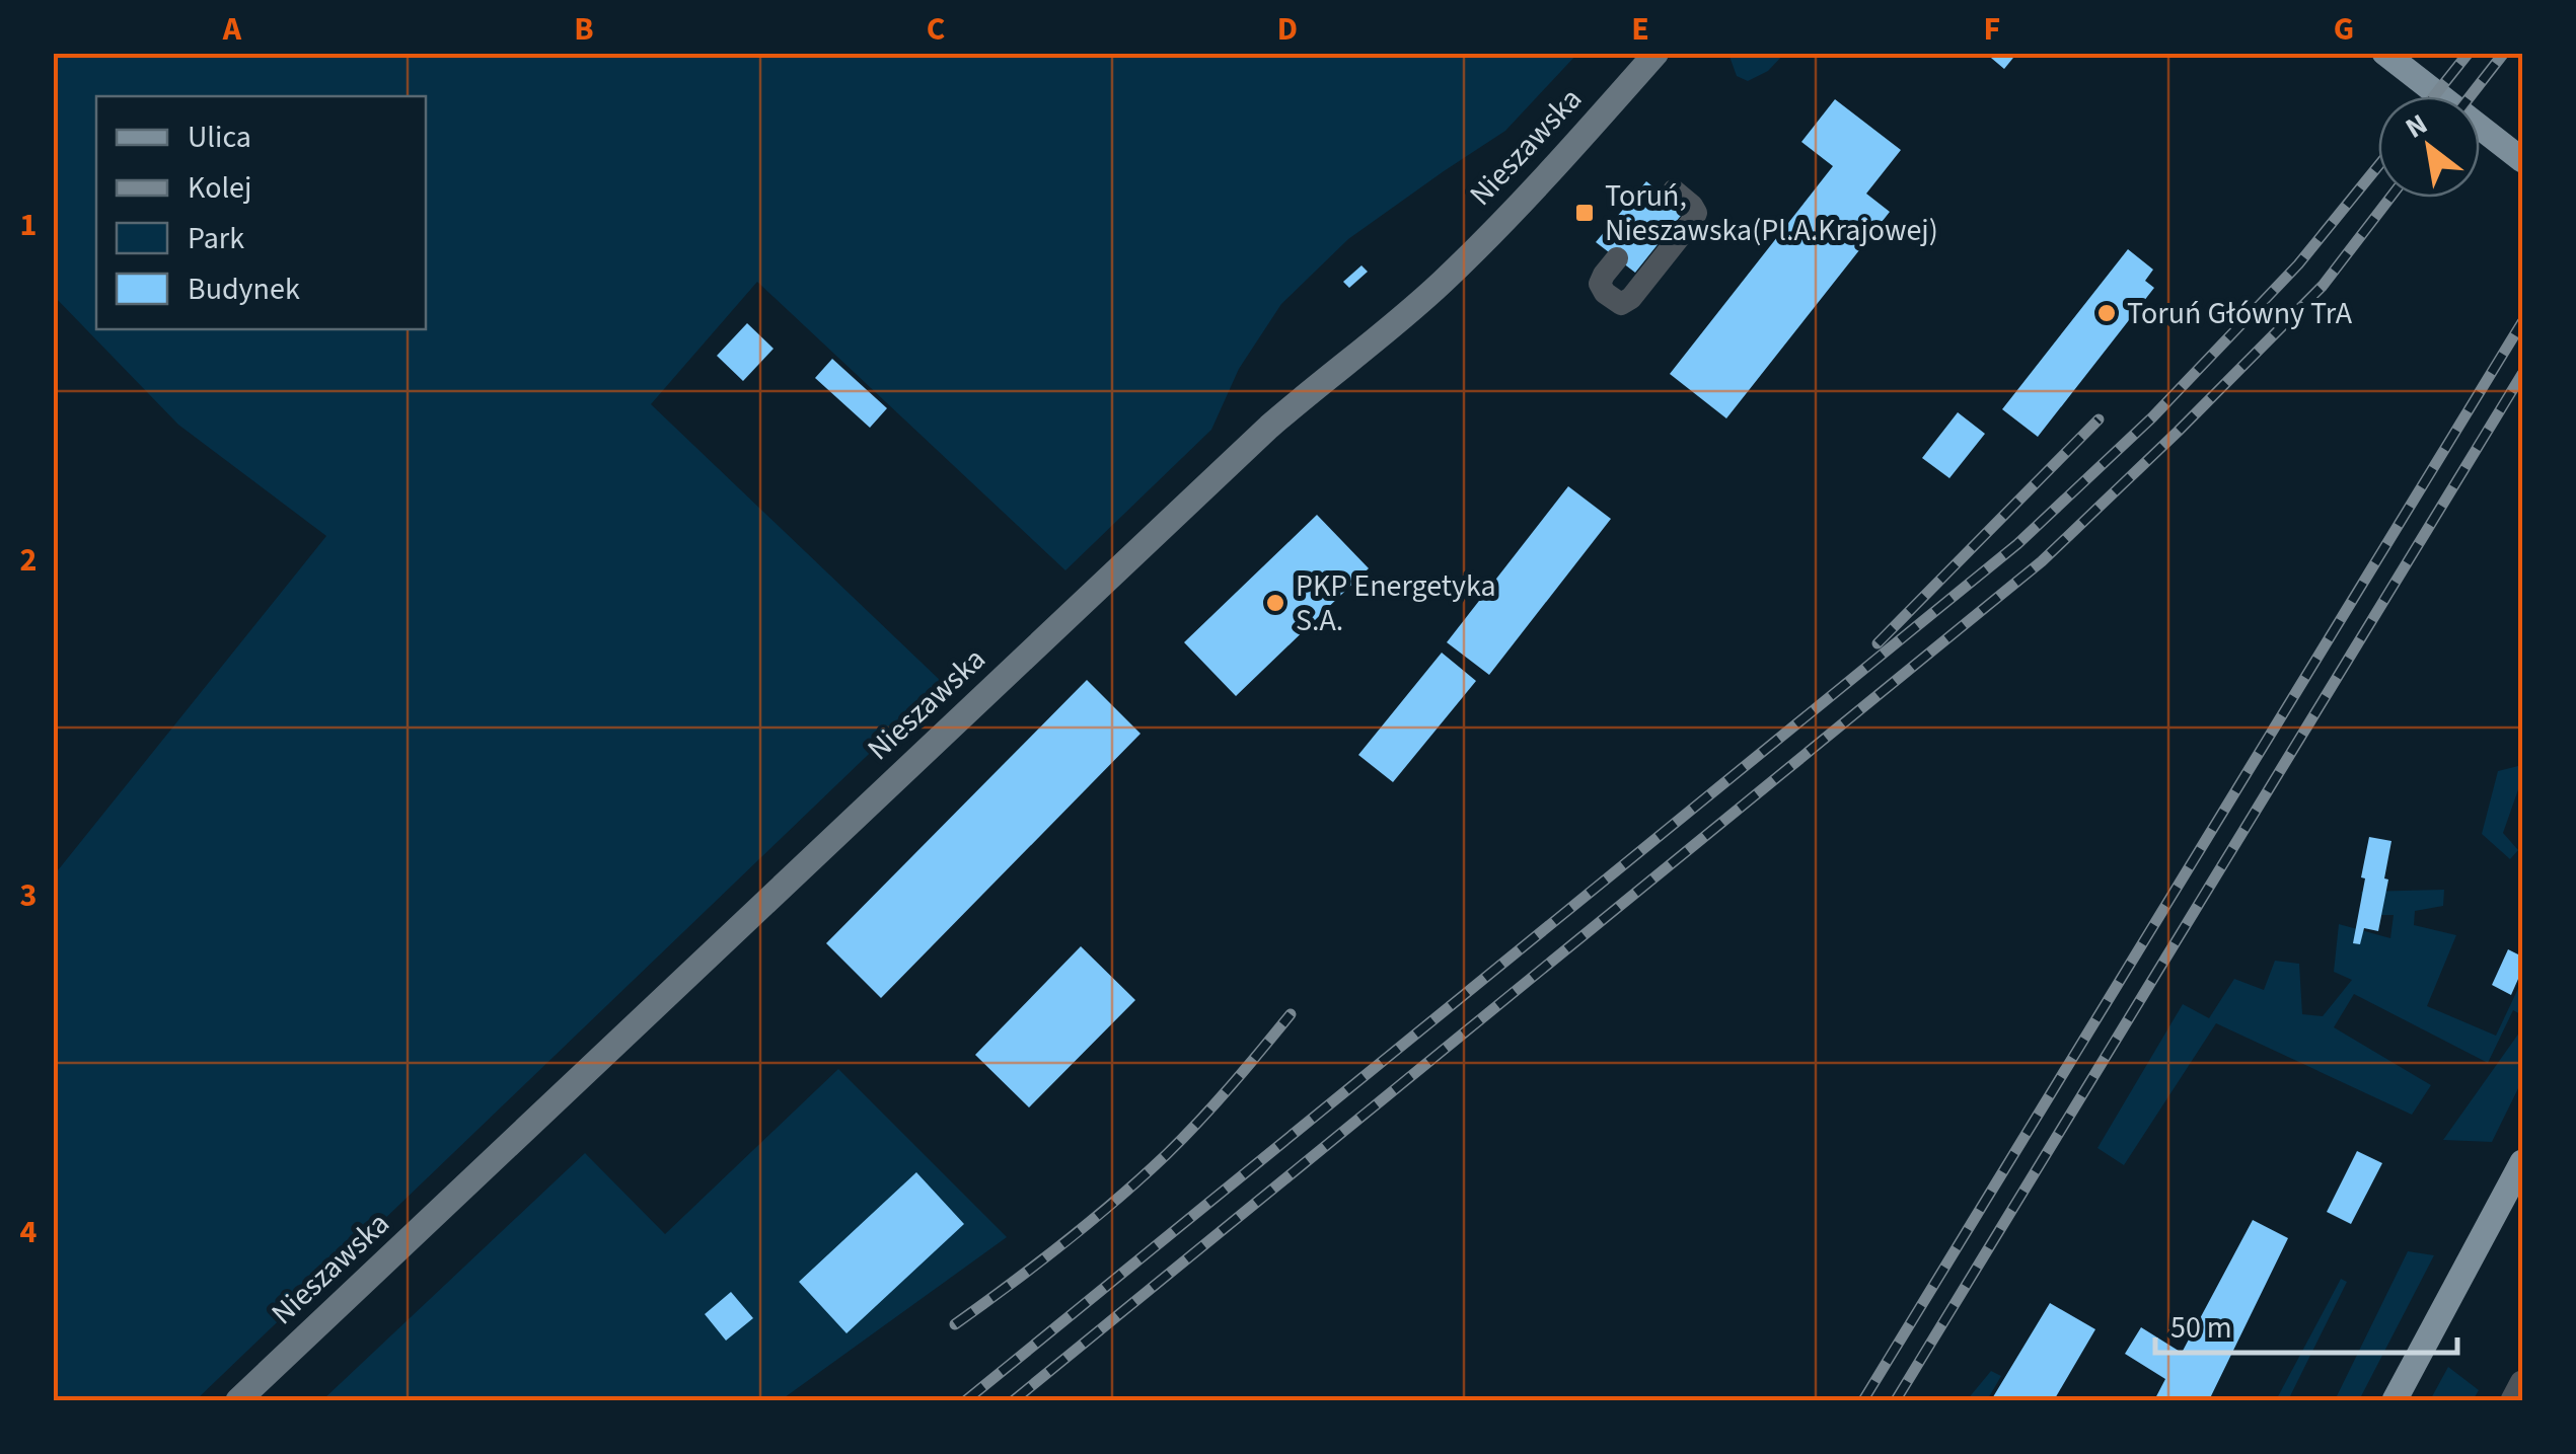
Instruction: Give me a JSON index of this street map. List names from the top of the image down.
{
  "streets": {
    "main road": ["Nieszawska"]
  },
  "places": {
    "transit": ["Toruń, Nieszawska(Pl.A.Krajowej)"],
    "other": ["Toruń Główny TrA", "PKP Energetyka S.A."]
  },
  "legend": [
    "Ulica",
    "Kolej",
    "Park",
    "Budynek"
  ],
  "scale_bar": "50 m",
  "north": "top left",
  "grid": {
    "columns": [
      "A",
      "B",
      "C",
      "D",
      "E",
      "F",
      "G"
    ],
    "rows": [
      "1",
      "2",
      "3",
      "4"
    ]
  }
}
